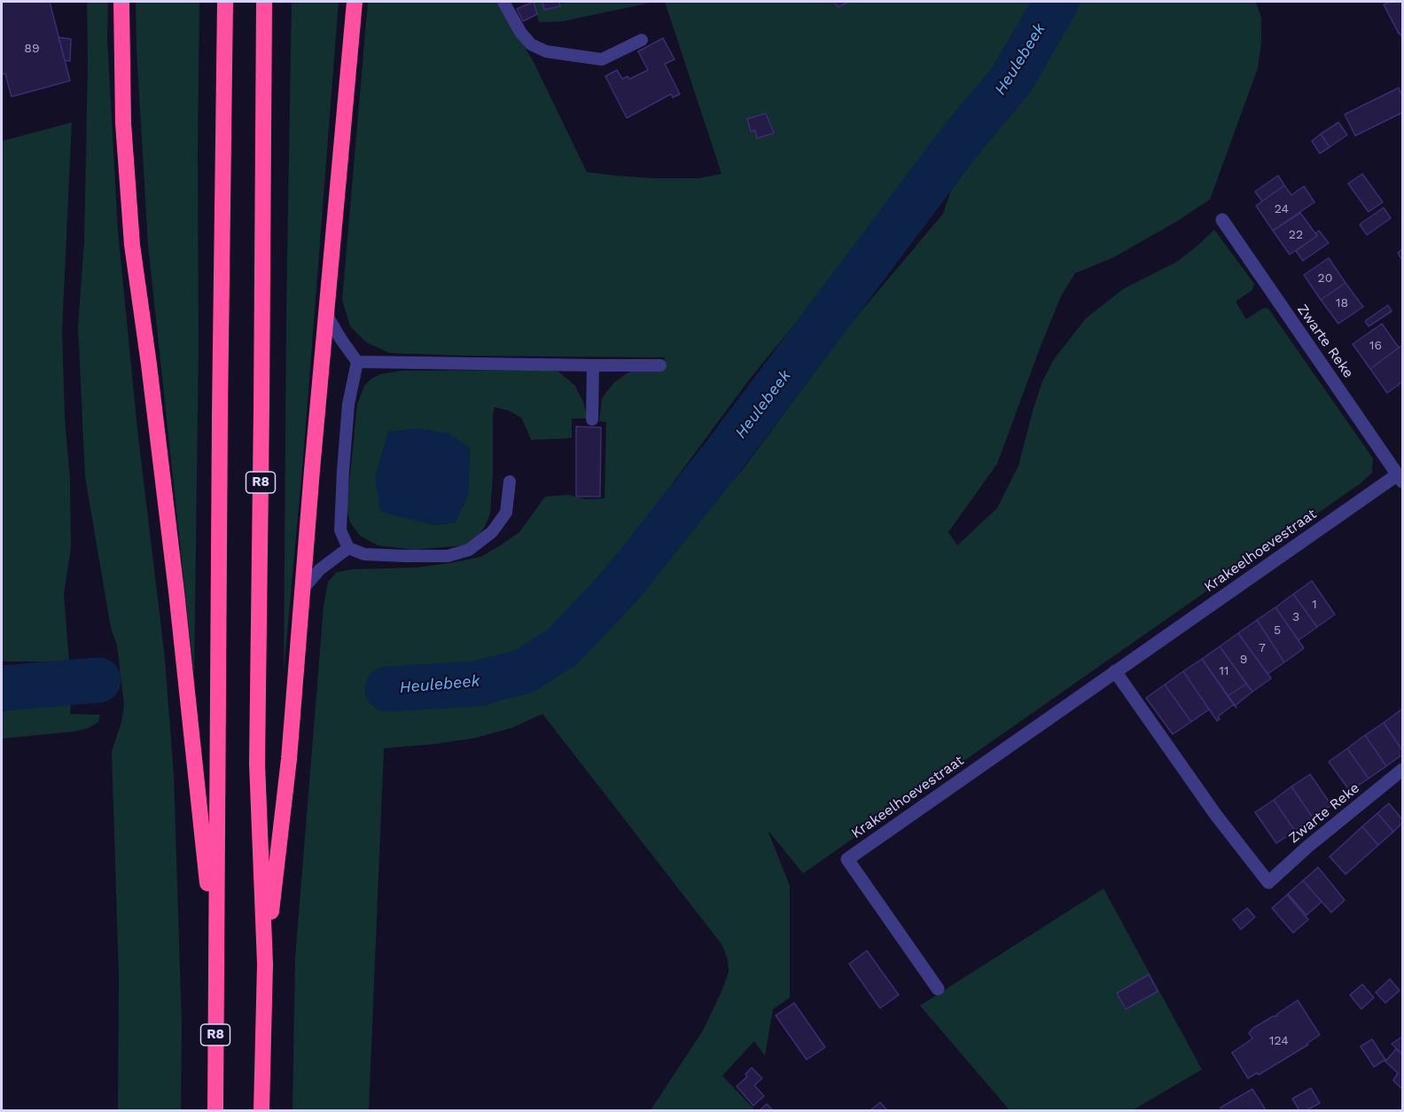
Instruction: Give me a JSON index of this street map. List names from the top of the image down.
{
  "streets": {
    "highway": ["R8"],
    "street": ["Zwarte Reke", "Krakeelhoevestraat"]
  },
  "crossings": [
    ["Zwarte Reke", "Krakeelhoevestraat"]
  ],
  "water": ["Heulebeek"],
  "house_numbers": [
    "89",
    "24",
    "22",
    "20",
    "18",
    "16",
    "1",
    "3",
    "5",
    "7",
    "9",
    "11",
    "124"
  ]
}
